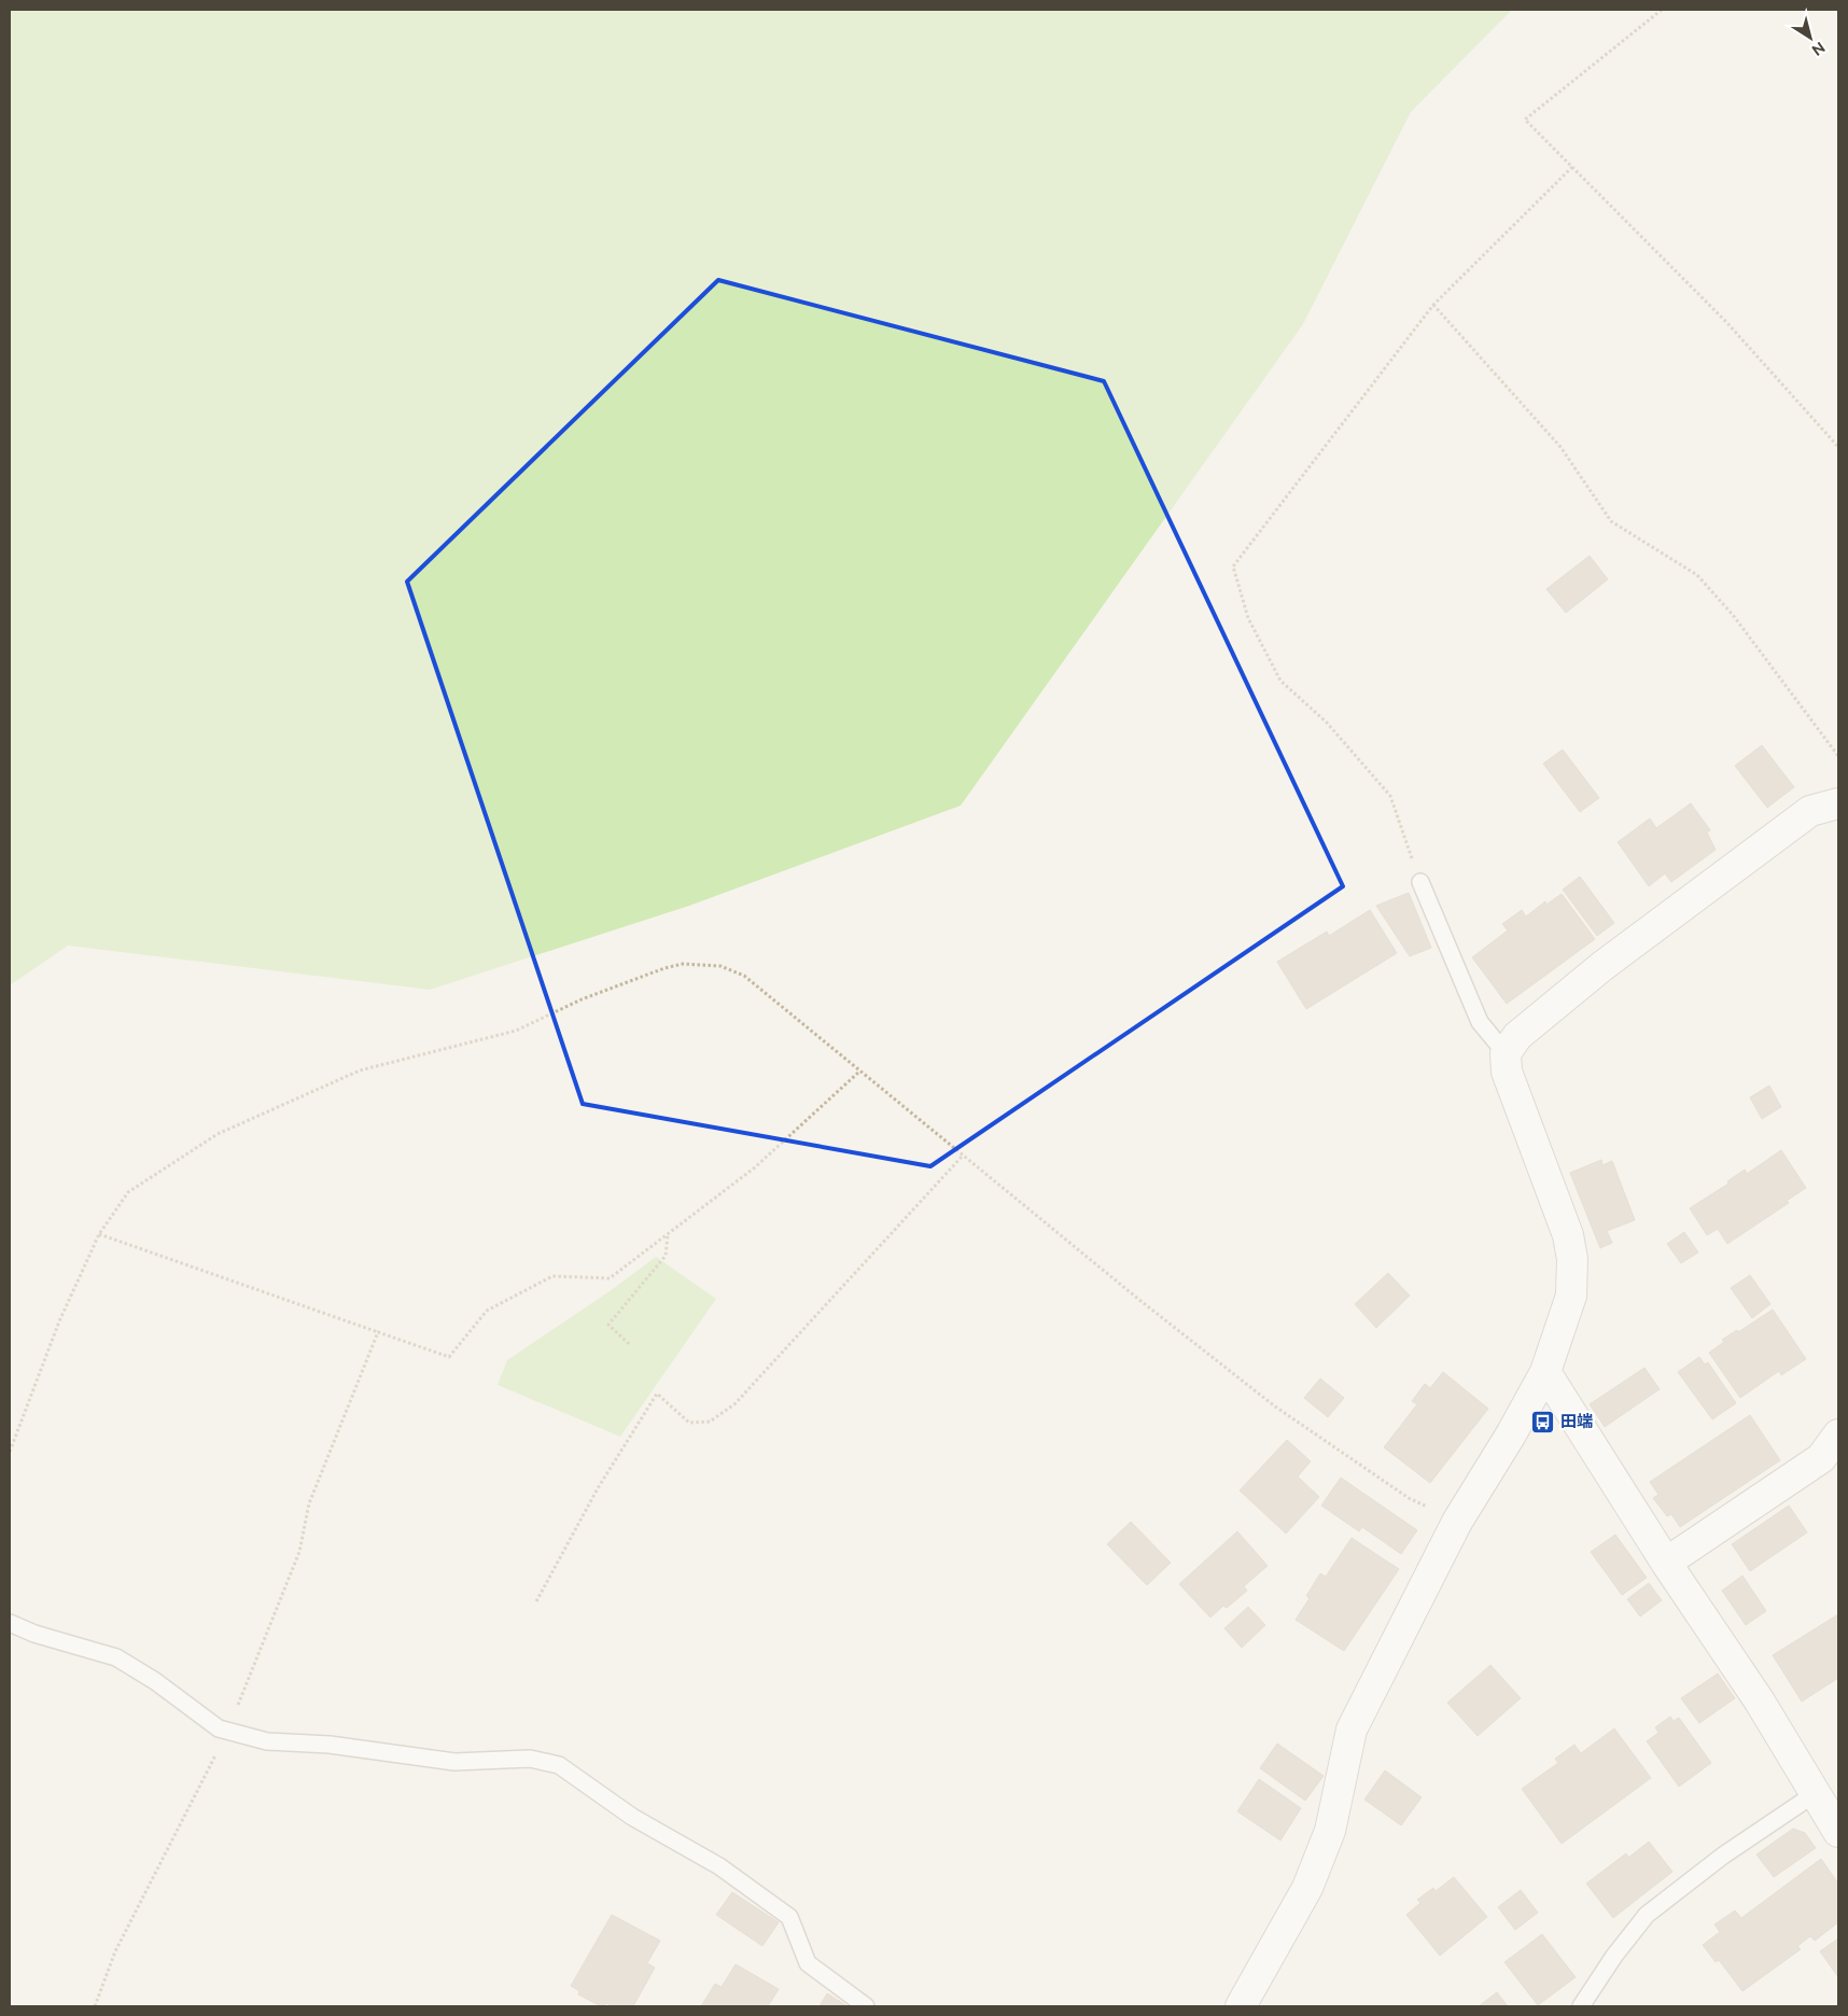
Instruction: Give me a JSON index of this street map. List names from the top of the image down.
{
  "places": {
    "bus stop": ["田端"]
  },
  "north": "bottom right"
}
